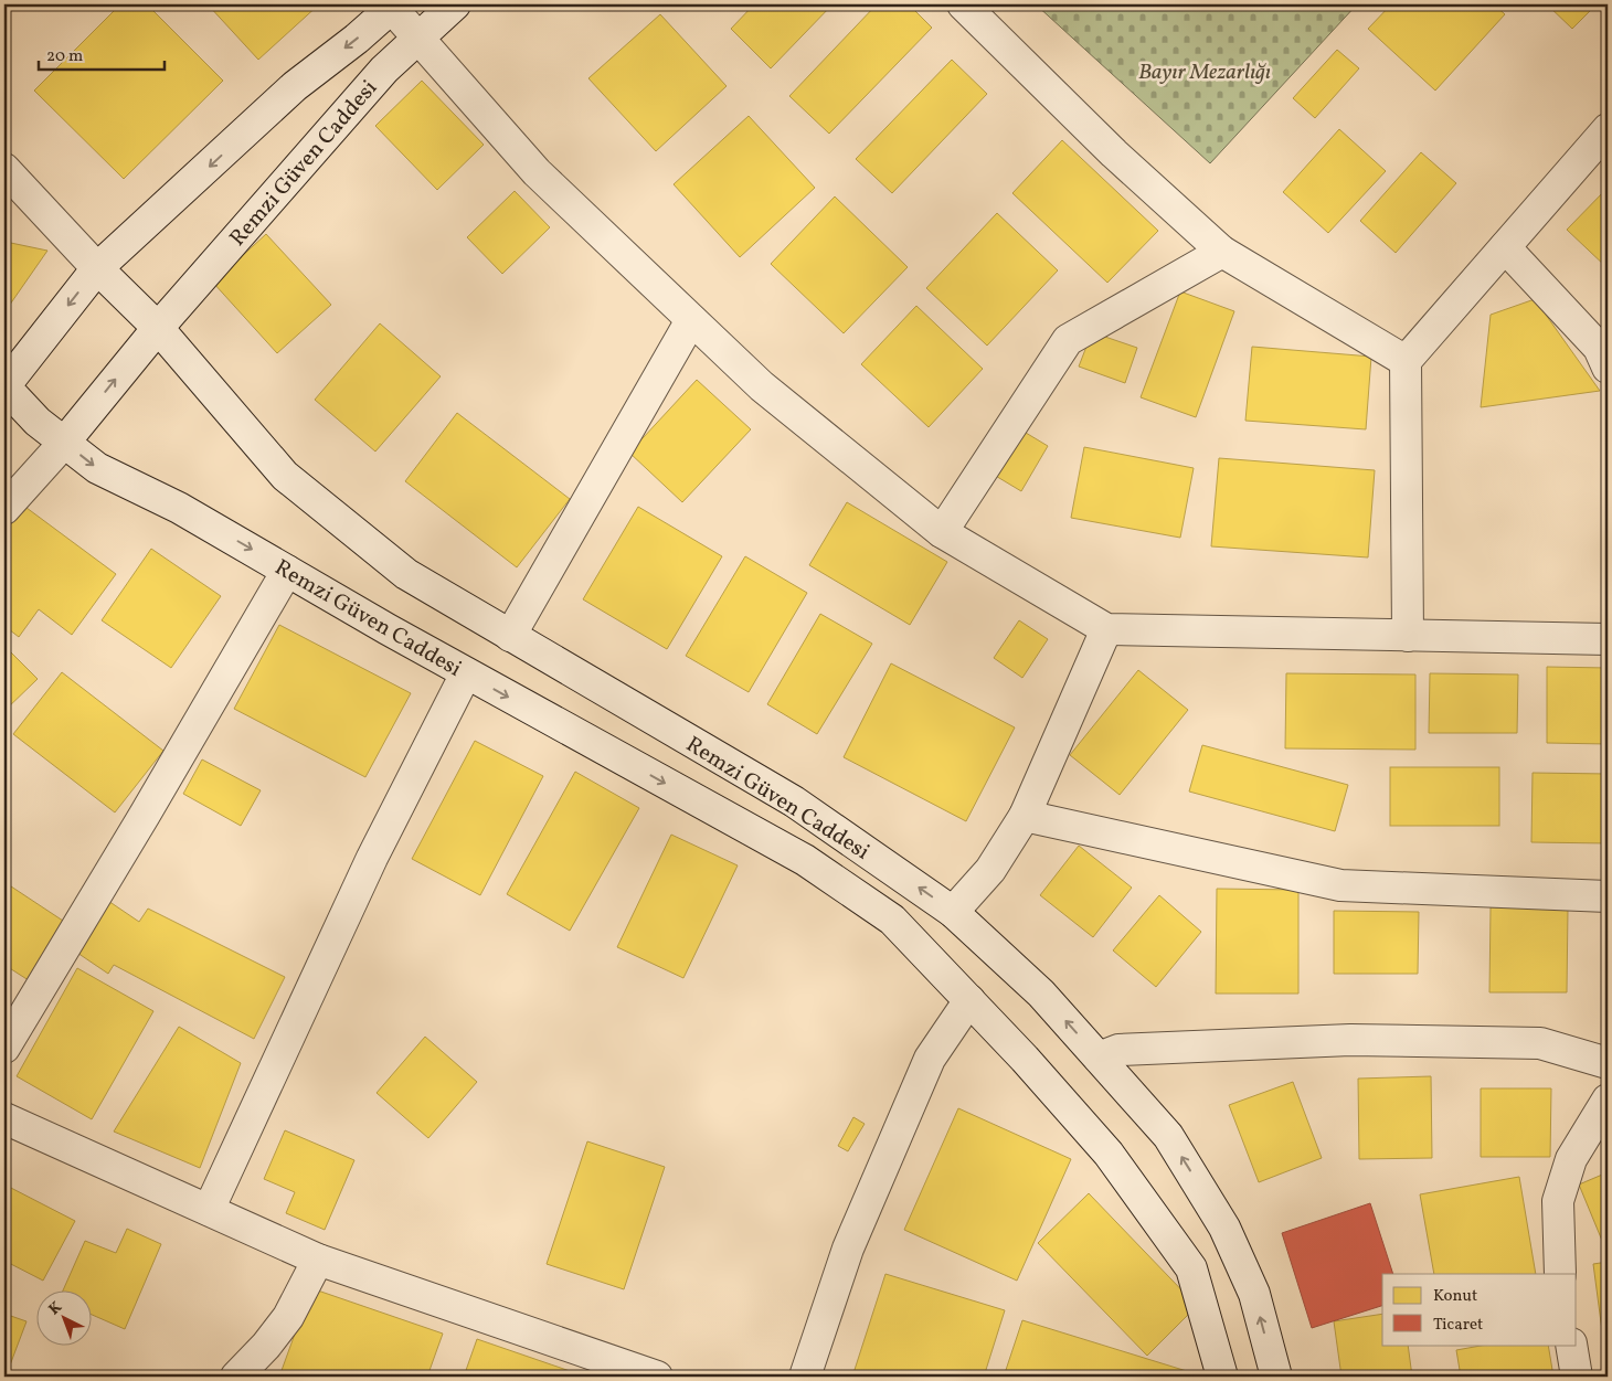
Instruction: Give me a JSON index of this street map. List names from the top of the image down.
{
  "streets": {
    "street": ["Remzi Güven Caddesi"]
  },
  "parks": ["Bayır Mezarlığı"],
  "legend": ["Konut", "Ticaret"],
  "scale_bar": "20 m",
  "north": "top left"
}
